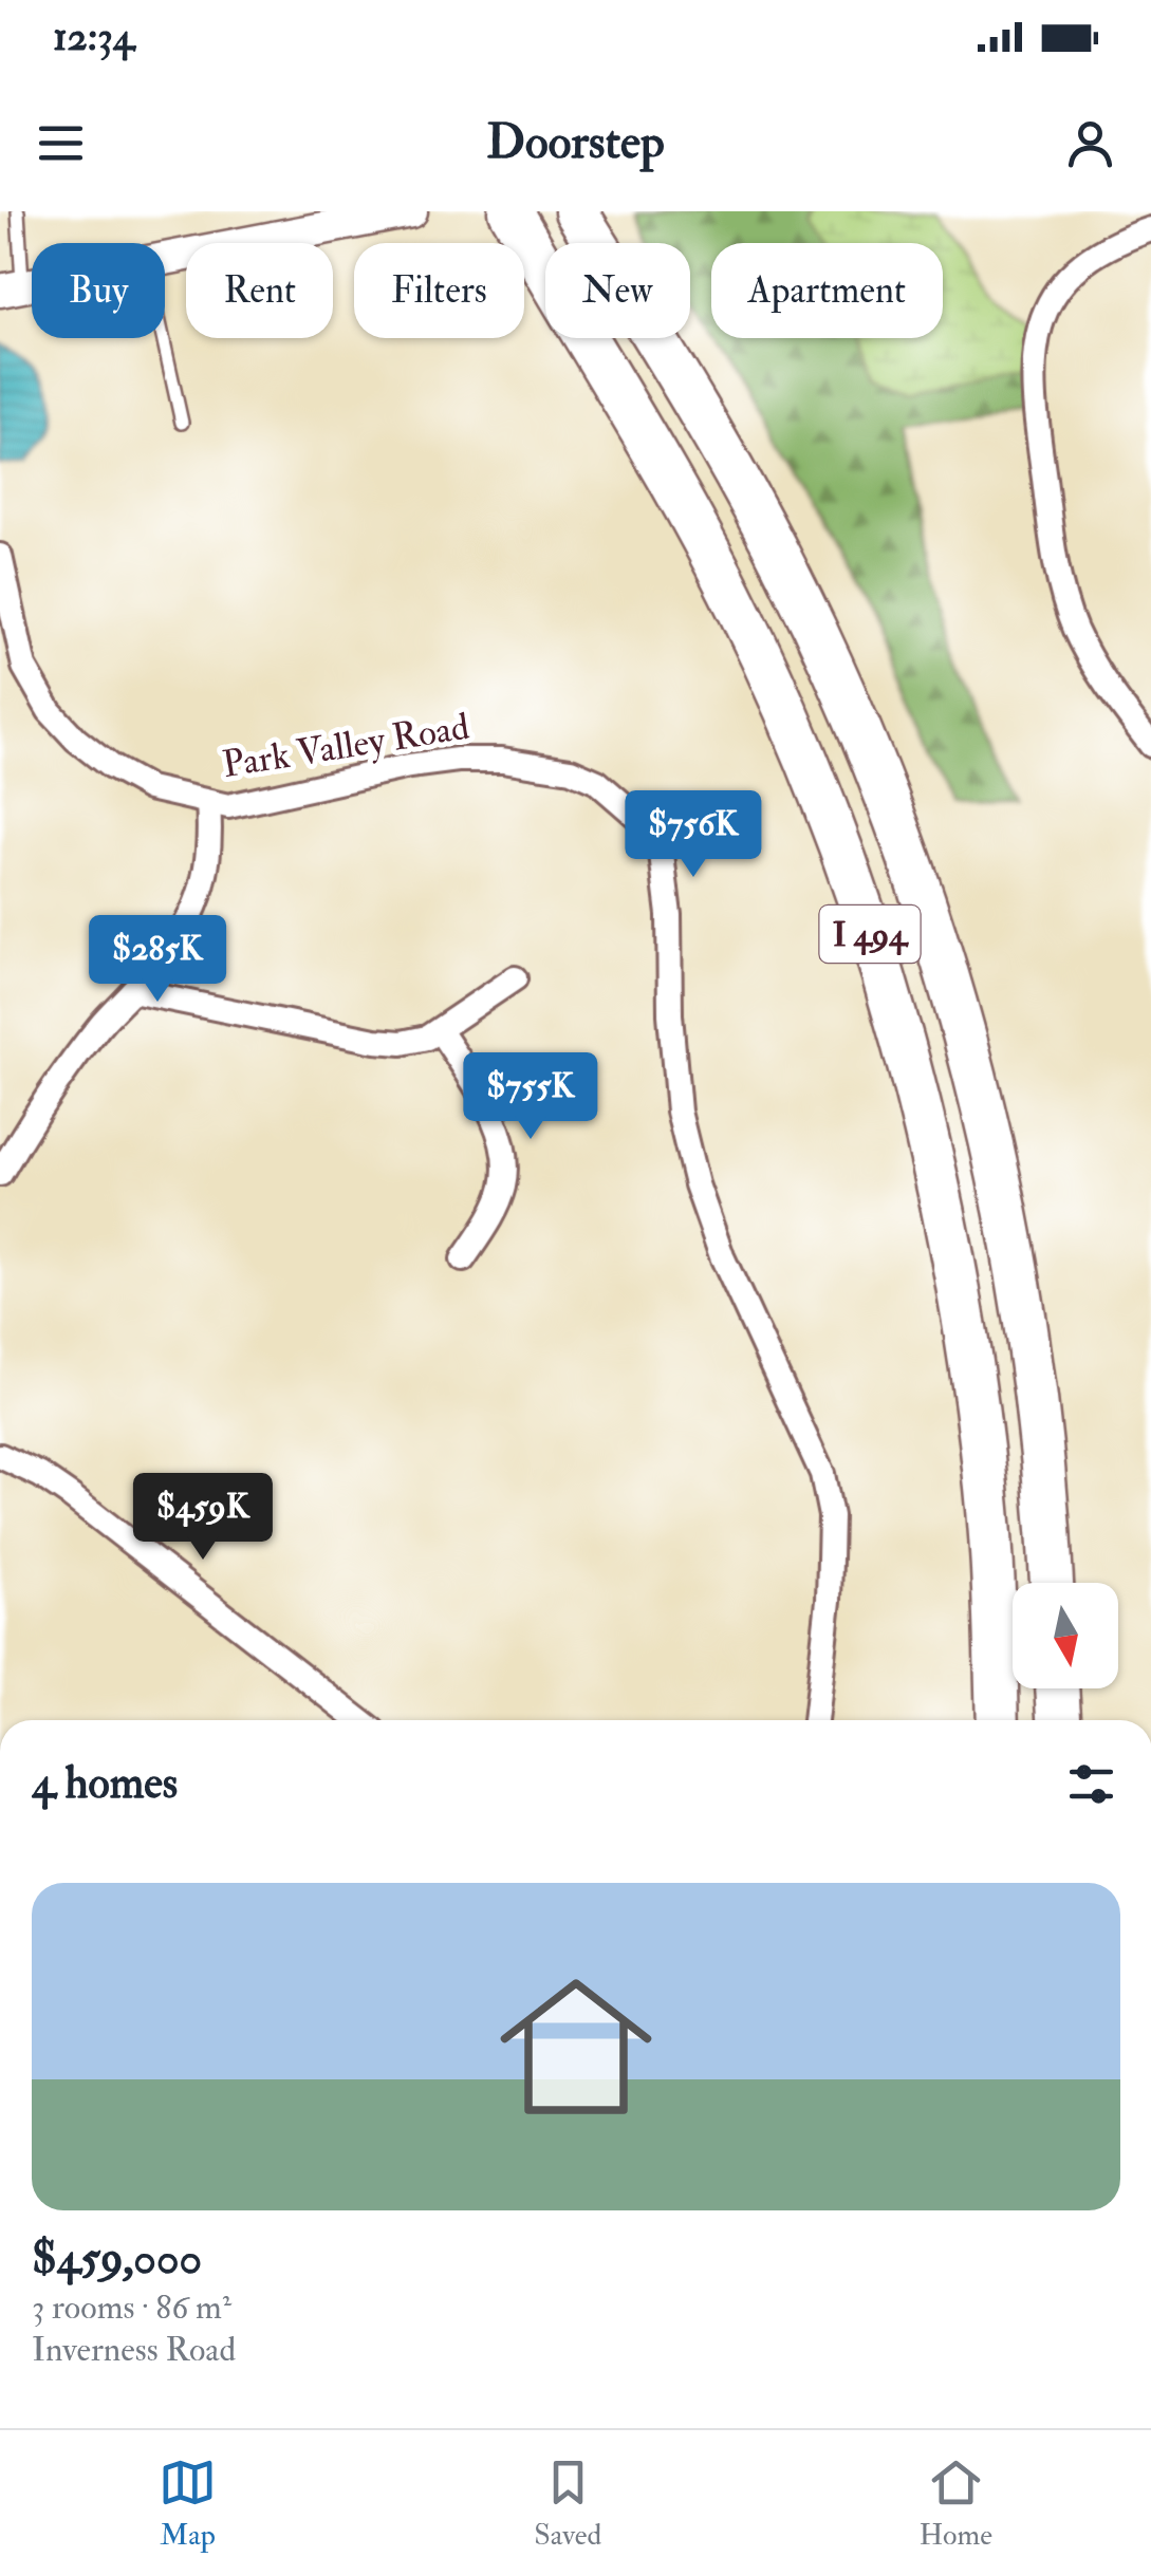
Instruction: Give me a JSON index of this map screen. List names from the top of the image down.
{
  "streets": {
    "highway": ["I 494"],
    "street": ["Park Valley Road"]
  },
  "north": "bottom",
  "page": {
    "status": "12:34",
    "header": "Doorstep",
    "chip": [
      "Buy",
      "Rent",
      "Filters",
      "New",
      "Apartment"
    ],
    "price": [
      "$756K",
      "$285K",
      "$755K",
      "$459K"
    ],
    "heading": "4 homes",
    "list": [
      {
        "name": "$459,000",
        "note": "3 rooms · 86 m² · Inverness Road"
      }
    ],
    "tabs": ["Map", "Saved", "Home"]
  }
}
